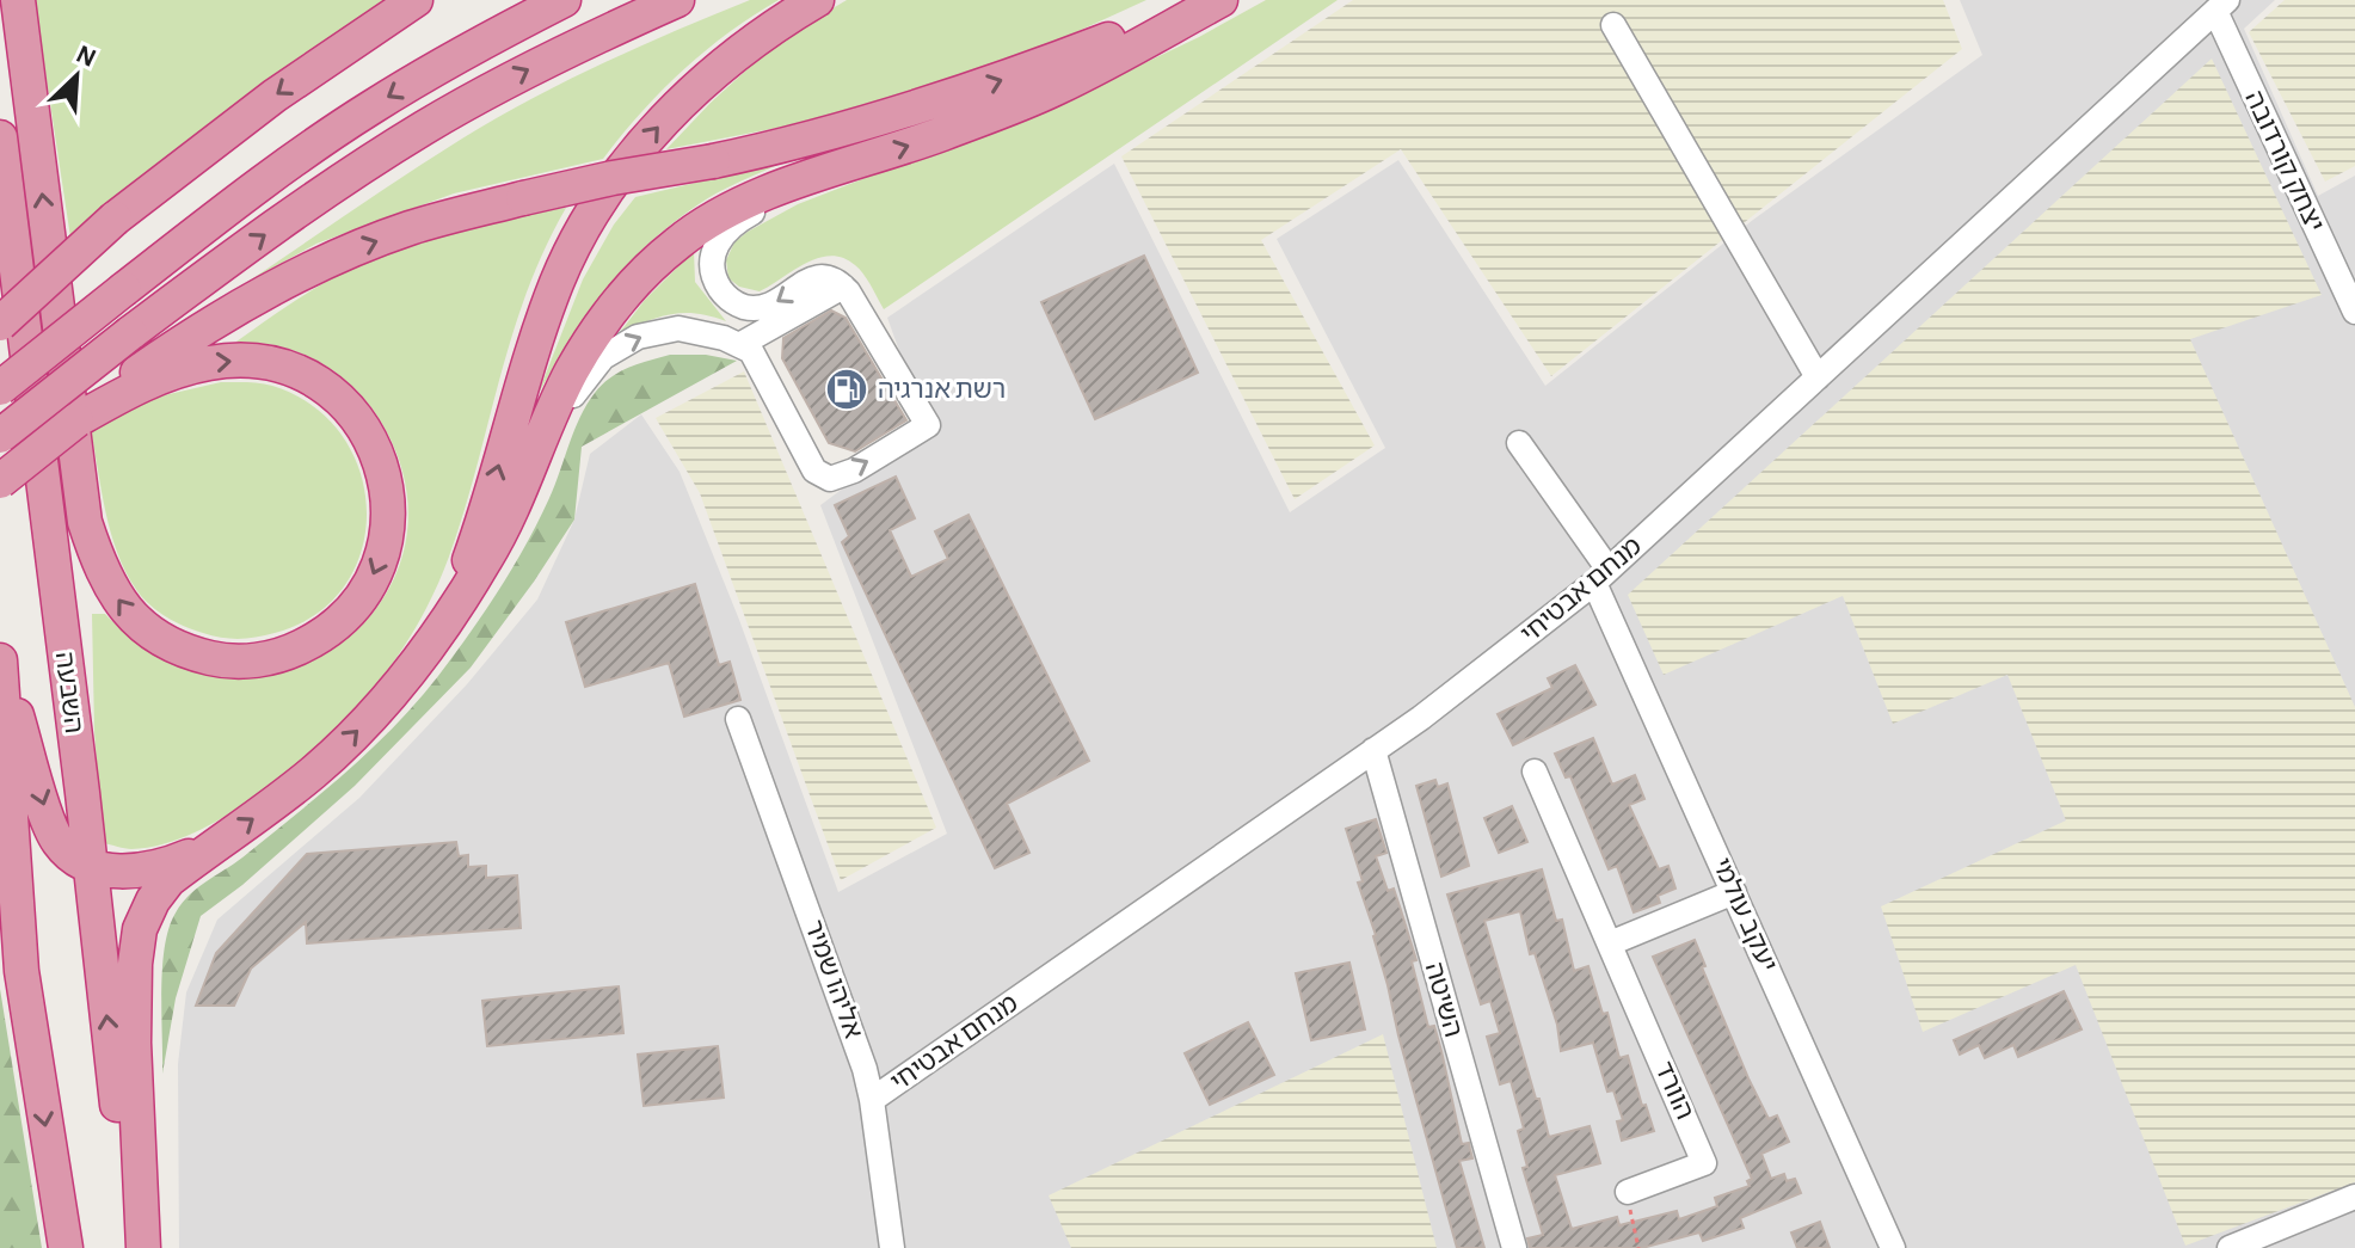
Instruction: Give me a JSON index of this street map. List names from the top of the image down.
{
  "streets": {
    "highway": ["השבעה"],
    "street": [
      "יצחק קורדובה",
      "מנחם אבטיחי",
      "יעקב עולמי",
      "אליהו שמיר",
      "השיטה",
      "הוורד"
    ]
  },
  "crossings": [
    ["יצחק קורדובה", "מנחם אבטיחי"],
    ["מנחם אבטיחי", "יעקב עולמי"],
    ["מנחם אבטיחי", "אליהו שמיר"],
    ["מנחם אבטיחי", "השיטה"]
  ],
  "places": {
    "fuel station": ["רשת אנרגיה"]
  },
  "north": "top right"
}
